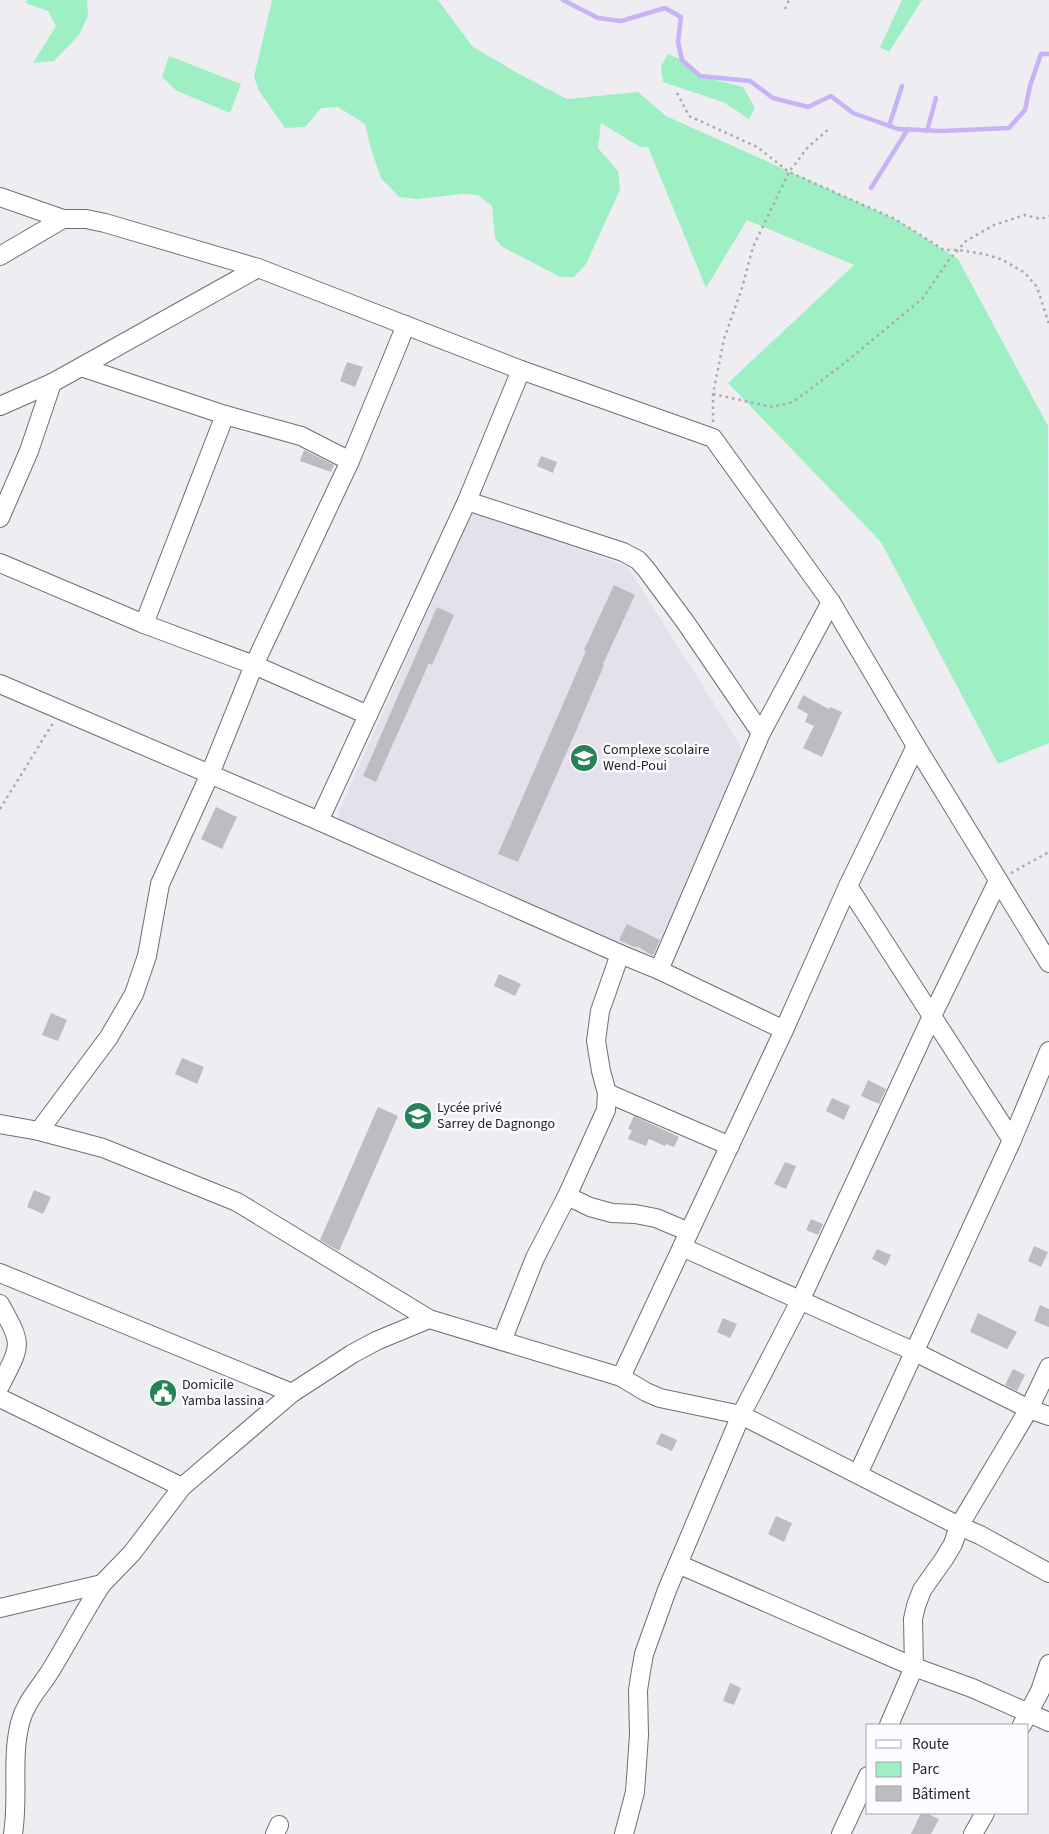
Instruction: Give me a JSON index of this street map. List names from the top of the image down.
{
  "places": {
    "school or university": ["Complexe scolaire Wend-Poui", "Lycée privé Sarrey de Dagnongo"],
    "public building": ["Domicile Yamba lassina"]
  },
  "legend": ["Route", "Parc", "Bâtiment"]
}
